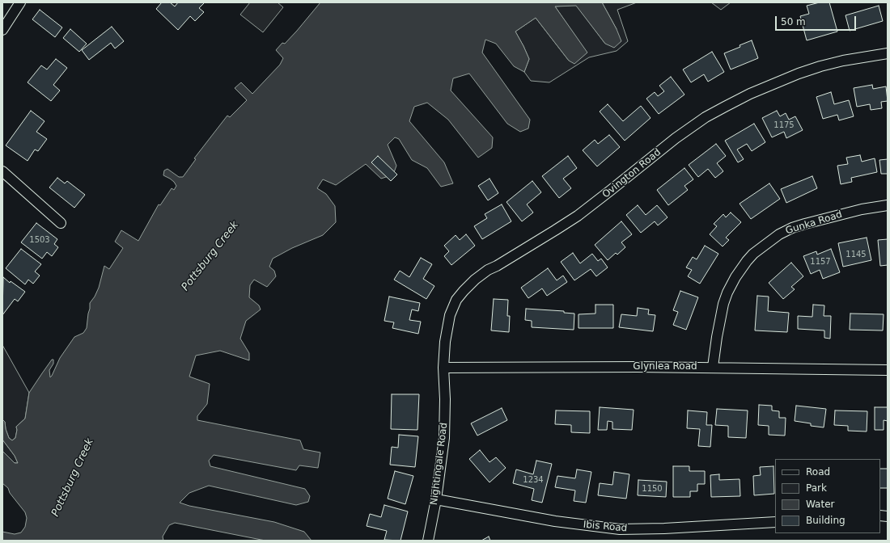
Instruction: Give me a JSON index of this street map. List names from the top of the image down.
{
  "streets": {
    "street": [
      "Ovington Road",
      "Gunka Road",
      "Glynlea Road",
      "Nightingale Road",
      "Ibis Road"
    ]
  },
  "crossings": [
    ["Ovington Road", "Glynlea Road"],
    ["Ovington Road", "Nightingale Road"],
    ["Gunka Road", "Glynlea Road"],
    ["Glynlea Road", "Nightingale Road"],
    ["Nightingale Road", "Ibis Road"]
  ],
  "water": ["Pottsburg Creek"],
  "house_numbers": [
    "1175",
    "1503",
    "1145",
    "1157",
    "1234",
    "1150"
  ],
  "legend": [
    "Road",
    "Park",
    "Water",
    "Building"
  ],
  "scale_bar": "50 m"
}
